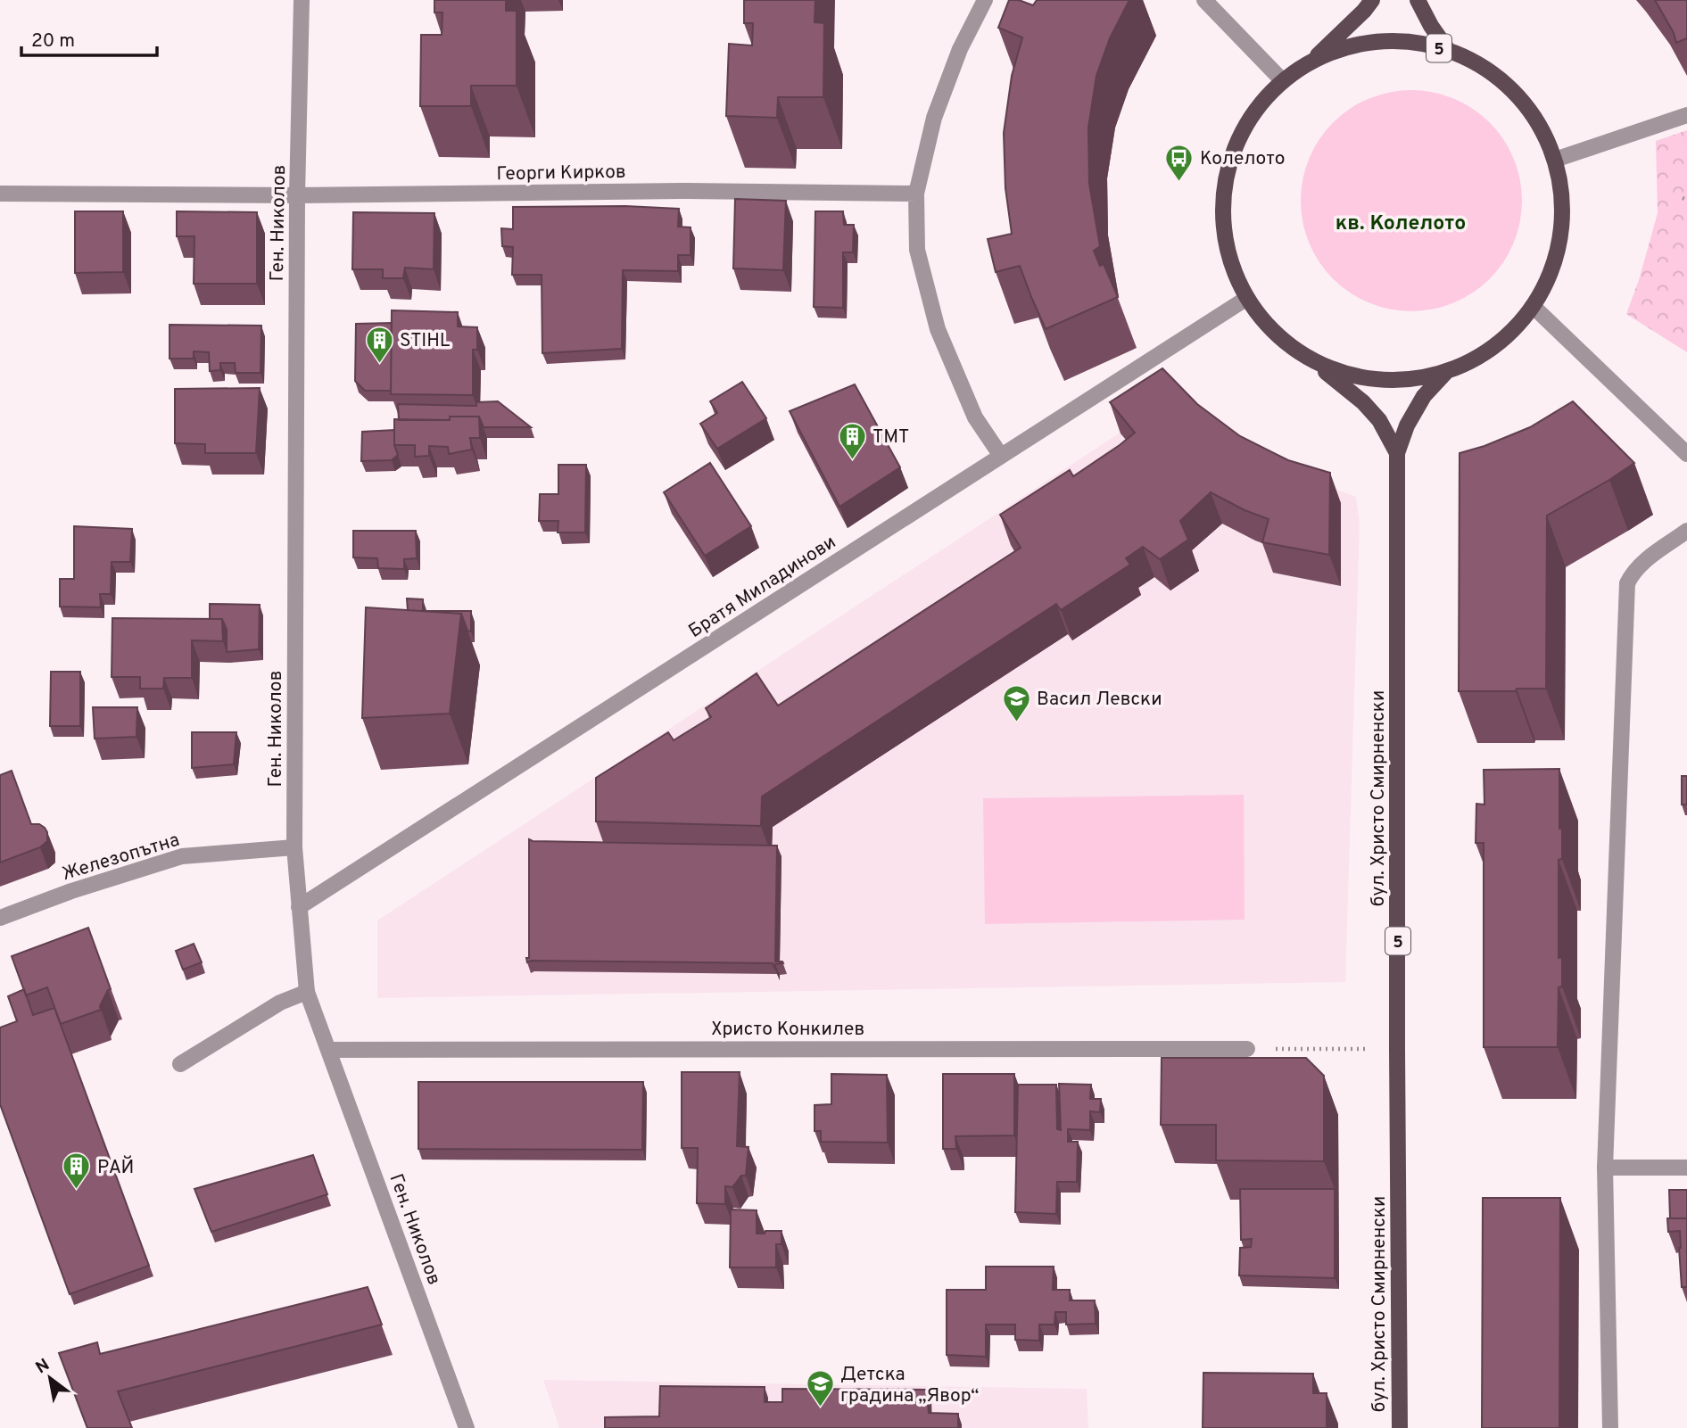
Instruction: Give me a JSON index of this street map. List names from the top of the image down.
{
  "streets": {
    "main road": ["5", "бул. Христо Смирненски"],
    "street": [
      "Георги Кирков",
      "Ген. Николов",
      "Братя Миладинови",
      "Железопътна",
      "Христо Конкилев"
    ]
  },
  "crossings": [
    ["5", "Братя Миладинови"],
    ["5", "бул. Христо Смирненски"],
    ["Георги Кирков", "Ген. Николов"],
    ["Ген. Николов", "Братя Миладинови"],
    ["Ген. Николов", "Железопътна"],
    ["Ген. Николов", "Христо Конкилев"]
  ],
  "districts": ["кв. Колелото"],
  "places": {
    "bus stop": ["Колелото"],
    "building": ["STIHL", "TMT", "РАЙ"],
    "school or university": ["Васил Левски", "Детска градина „Явор“"]
  },
  "scale_bar": "20 m",
  "north": "top left"
}
